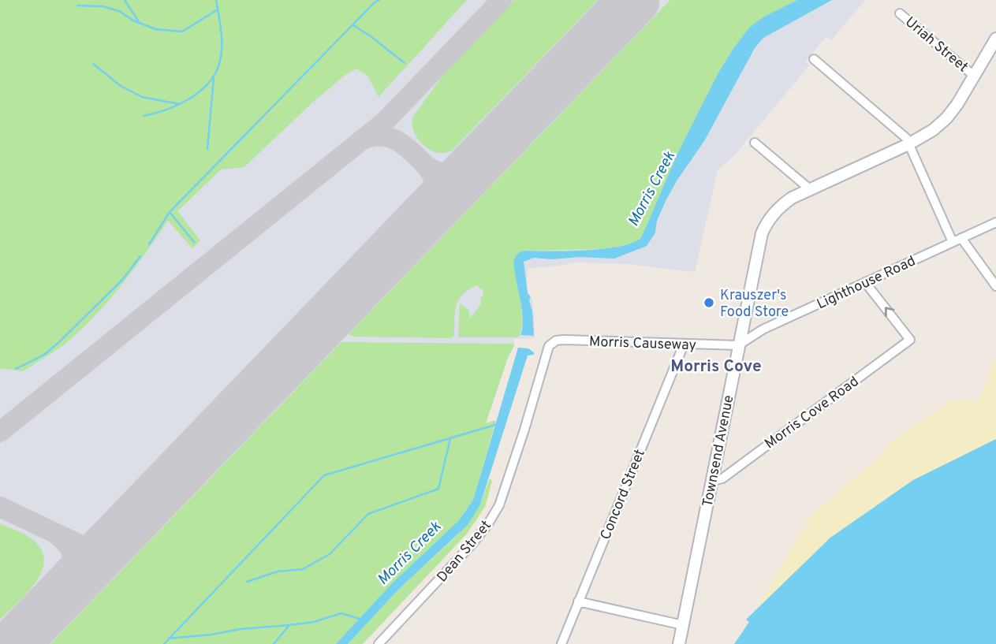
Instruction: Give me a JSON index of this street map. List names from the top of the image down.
{
  "streets": {
    "main road": ["Townsend Avenue"],
    "street": [
      "Uriah Street",
      "Lighthouse Road",
      "Morris Causeway",
      "Morris Cove Road",
      "Concord Street",
      "Dean Street"
    ]
  },
  "crossings": [
    ["Uriah Street", "Townsend Avenue"],
    ["Lighthouse Road", "Morris Causeway"],
    ["Lighthouse Road", "Morris Cove Road"],
    ["Lighthouse Road", "Townsend Avenue"],
    ["Morris Causeway", "Townsend Avenue"],
    ["Morris Causeway", "Concord Street"],
    ["Morris Causeway", "Dean Street"],
    ["Morris Cove Road", "Townsend Avenue"]
  ],
  "districts": ["Morris Cove"],
  "water": ["Morris Creek"],
  "places": ["Krauszer's Food Store"]
}
